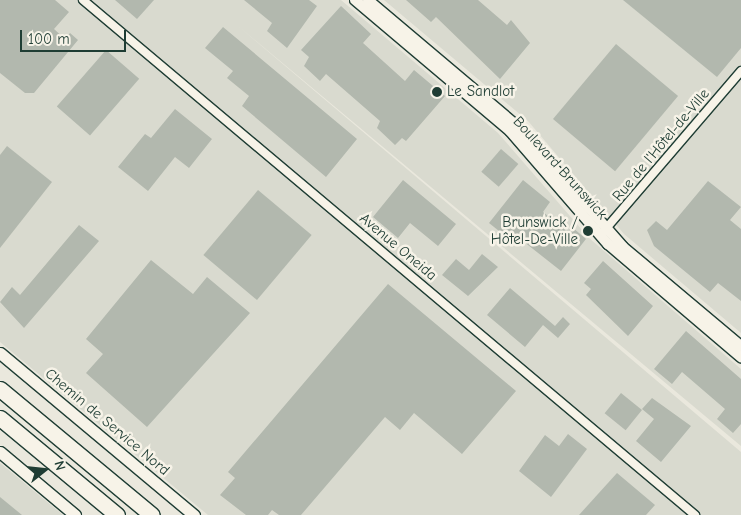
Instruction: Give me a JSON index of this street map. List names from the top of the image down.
{
  "streets": {
    "main road": ["Chemin de Service Nord"],
    "street": ["Rue de l'Hôtel-de-Ville", "Boulevard Brunswick", "Avenue Oneida"]
  },
  "crossings": [
    ["Rue de l'Hôtel-de-Ville", "Boulevard Brunswick"]
  ],
  "places": ["Le Sandlot", "Brunswick / Hôtel-De-Ville"],
  "scale_bar": "100 m",
  "north": "right"
}
